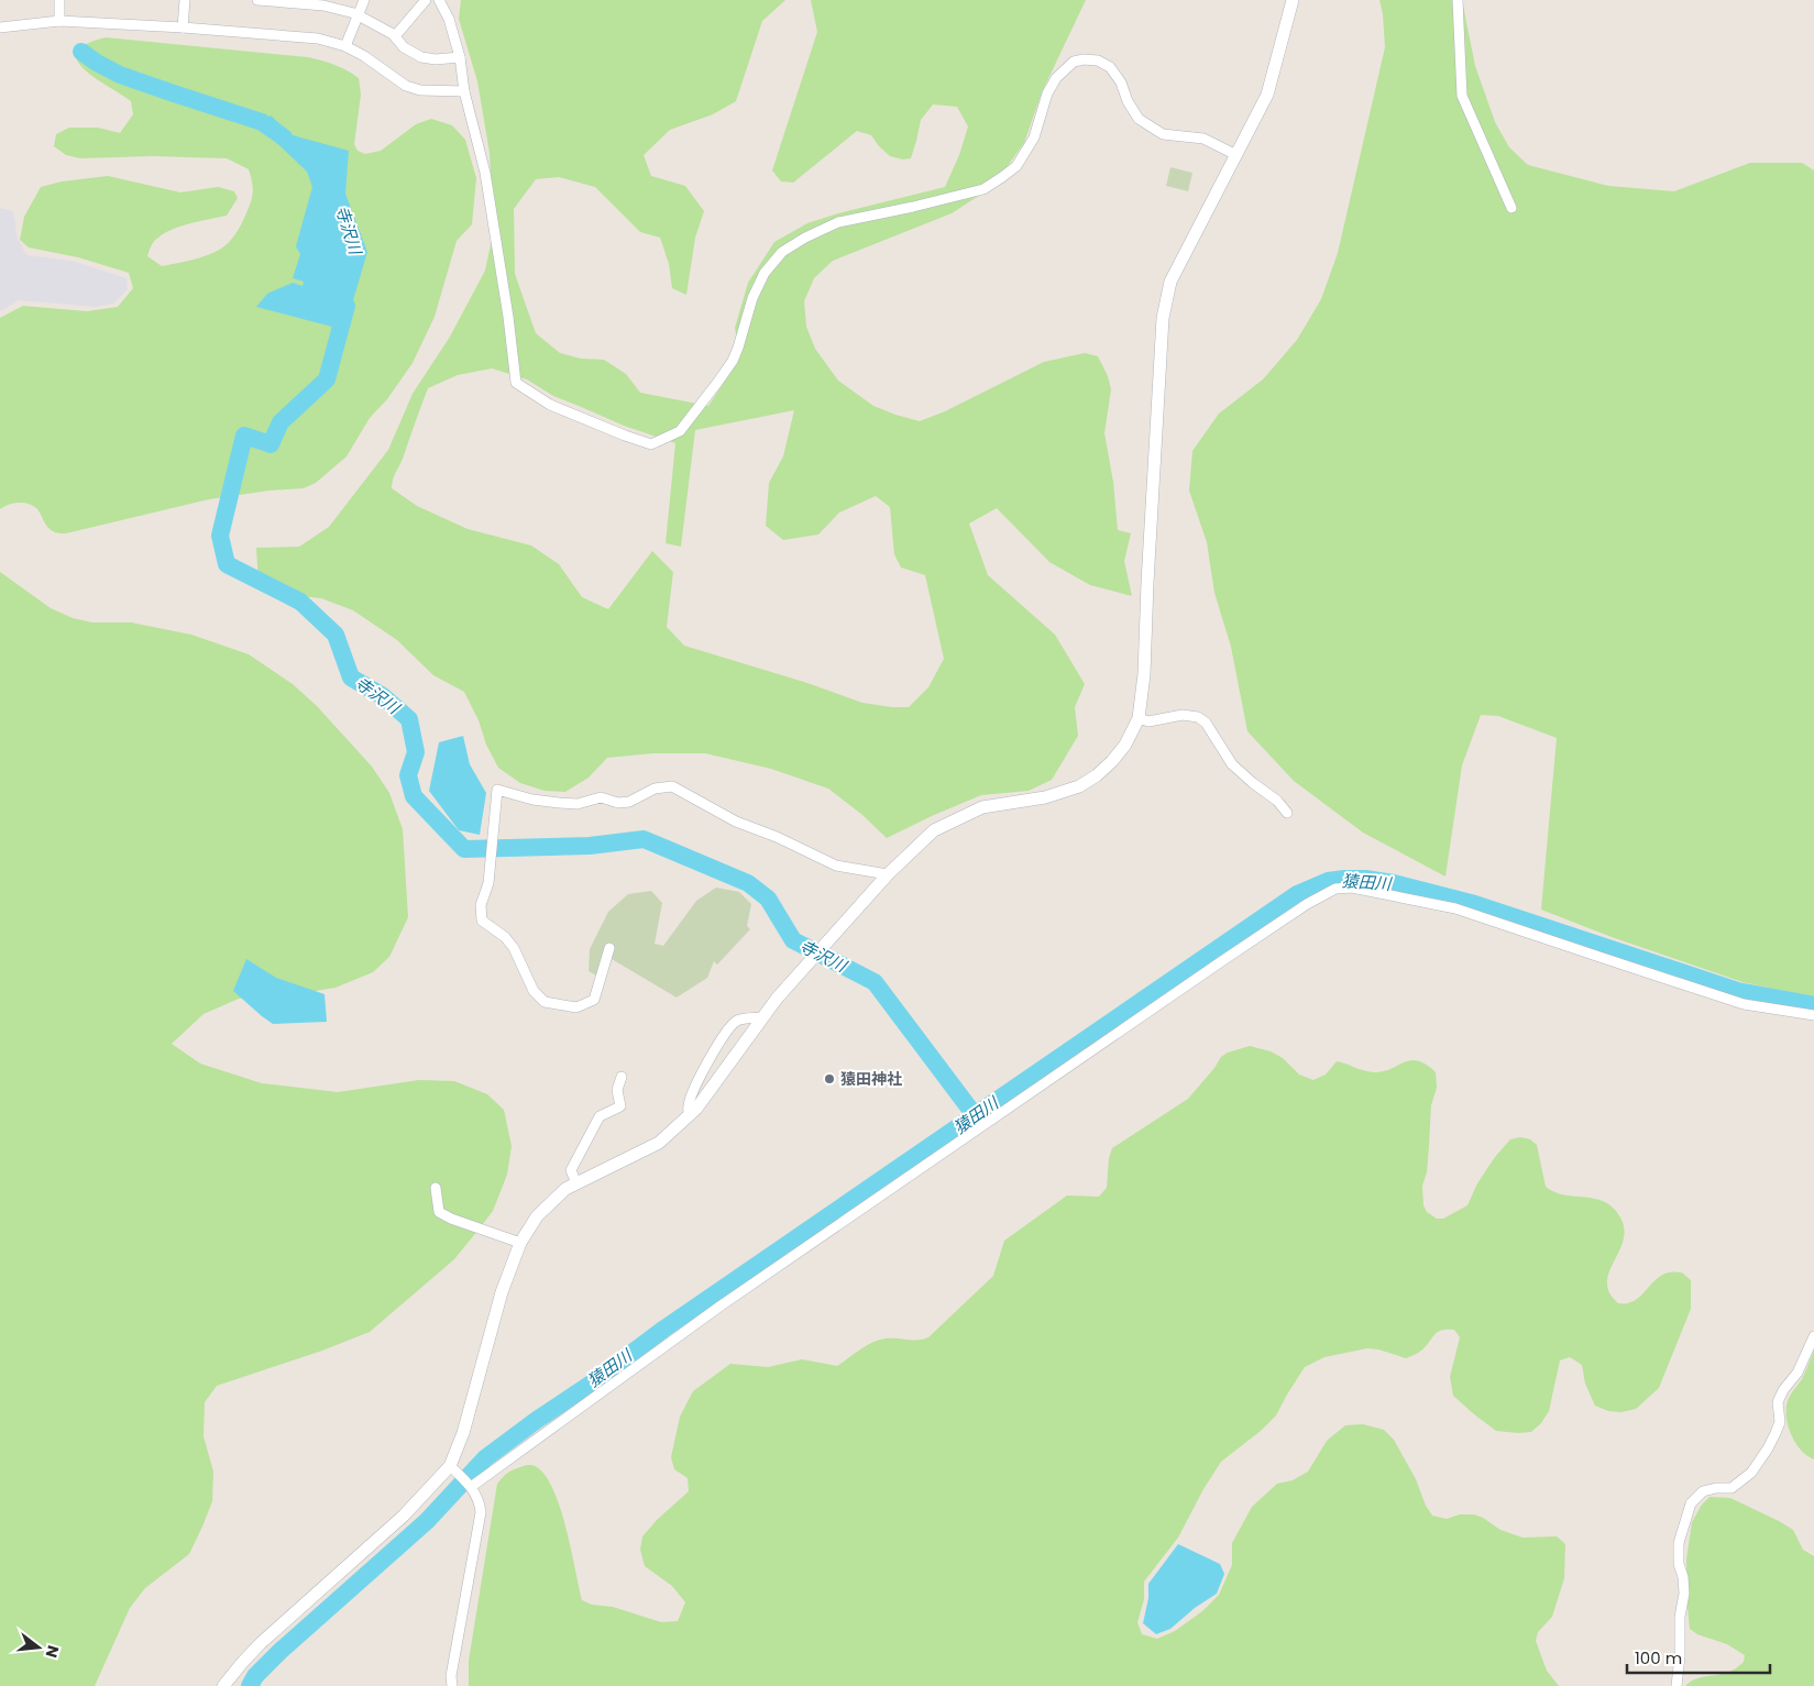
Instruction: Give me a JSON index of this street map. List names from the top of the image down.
{
  "water": ["寺沢川", "猿田川"],
  "places": ["猿田神社"],
  "scale_bar": "100 m",
  "north": "right"
}
